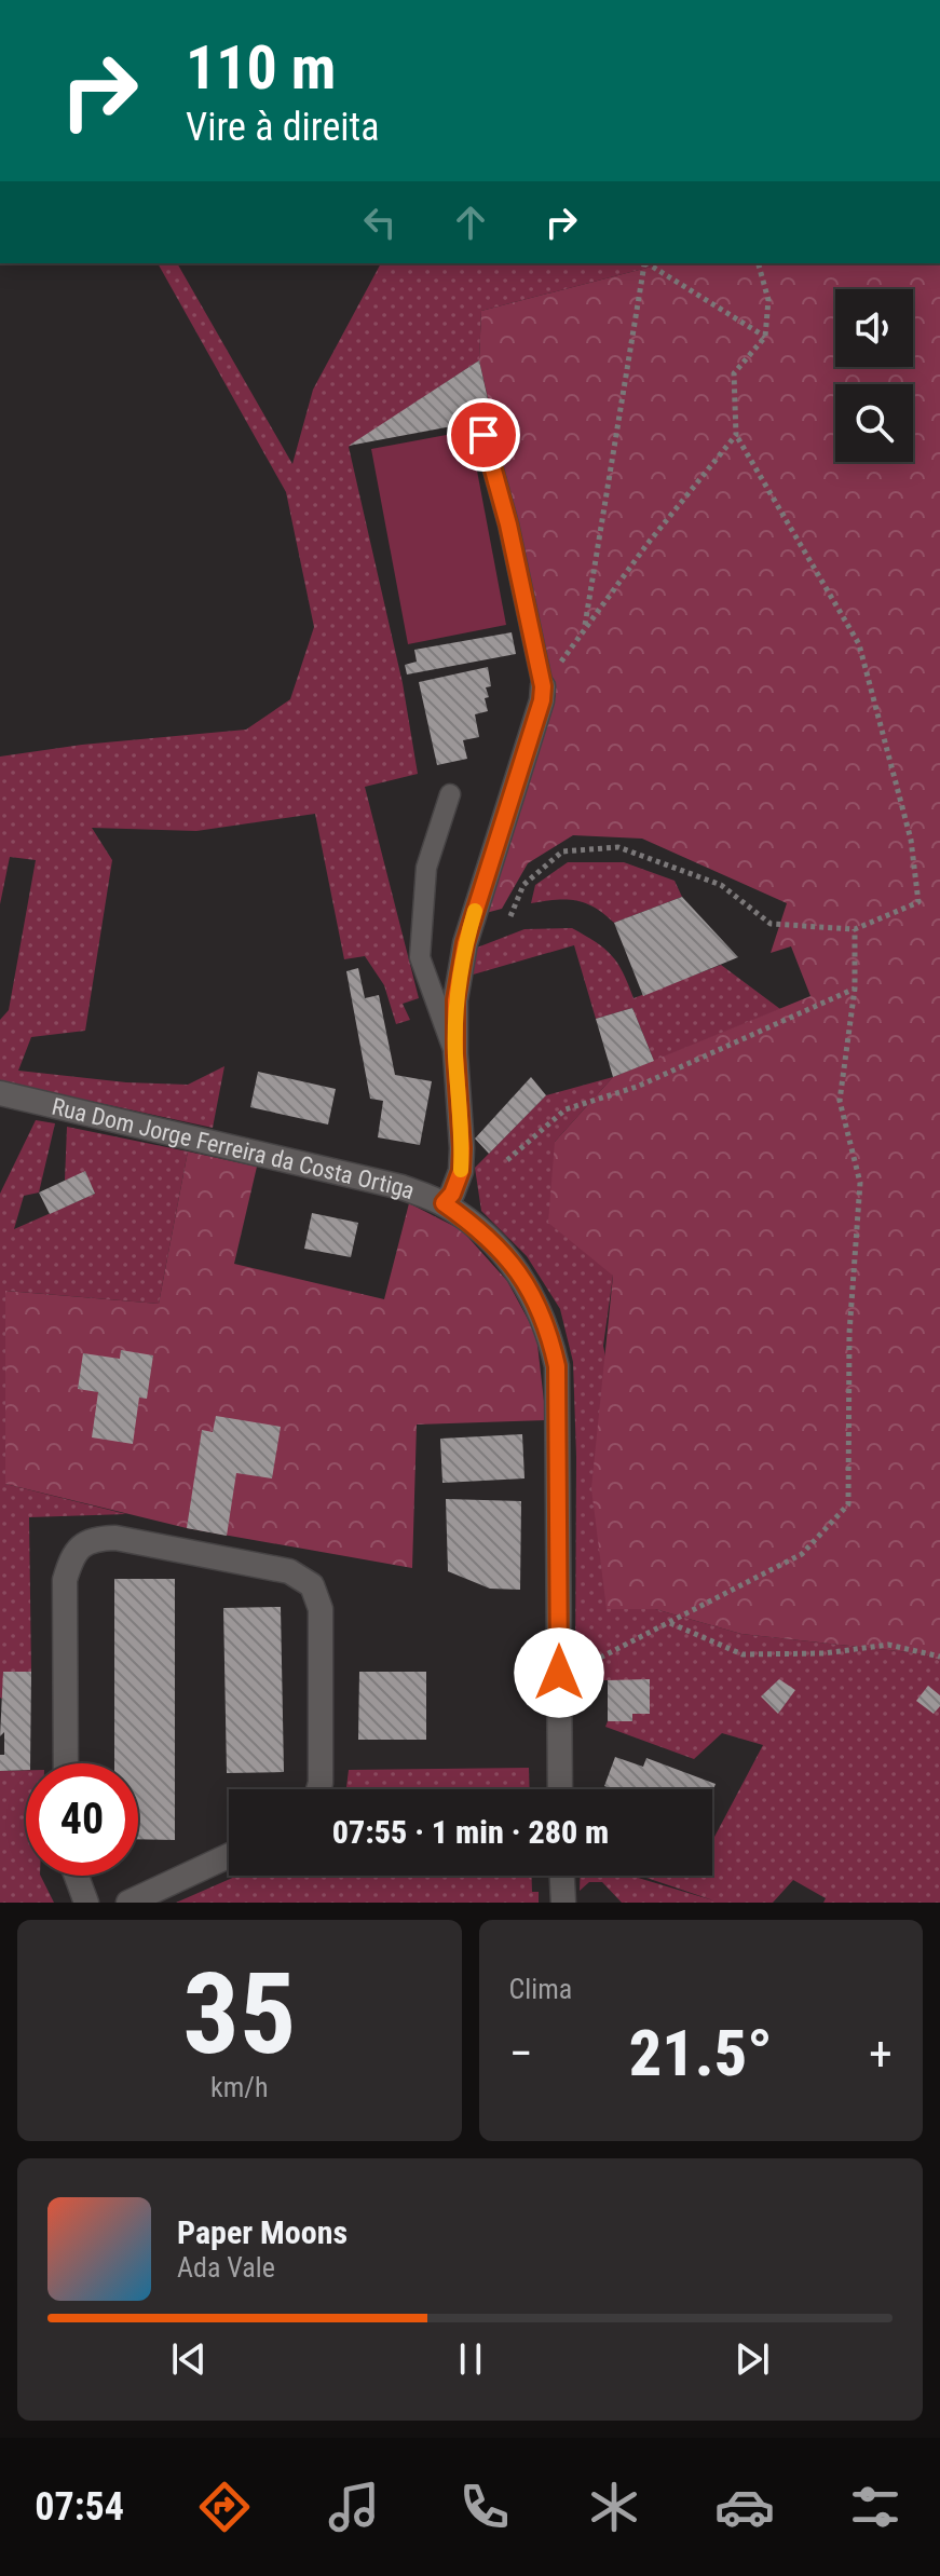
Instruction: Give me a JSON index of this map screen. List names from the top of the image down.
{
  "streets": {
    "street": ["Rua Dom Jorge Ferreira da Costa Ortiga"]
  },
  "page": {
    "turn": ["110 m", "Vire à direita"],
    "limit": "40",
    "trip": "07:55 · 1 min · 280 m",
    "tile": [
      ["35", "km/h"],
      "Clima"
    ],
    "heat": ["−", "21.5°", "+"],
    "song": ["Paper Moons", "Ada Vale"],
    "tabs": "07:54"
  }
}
